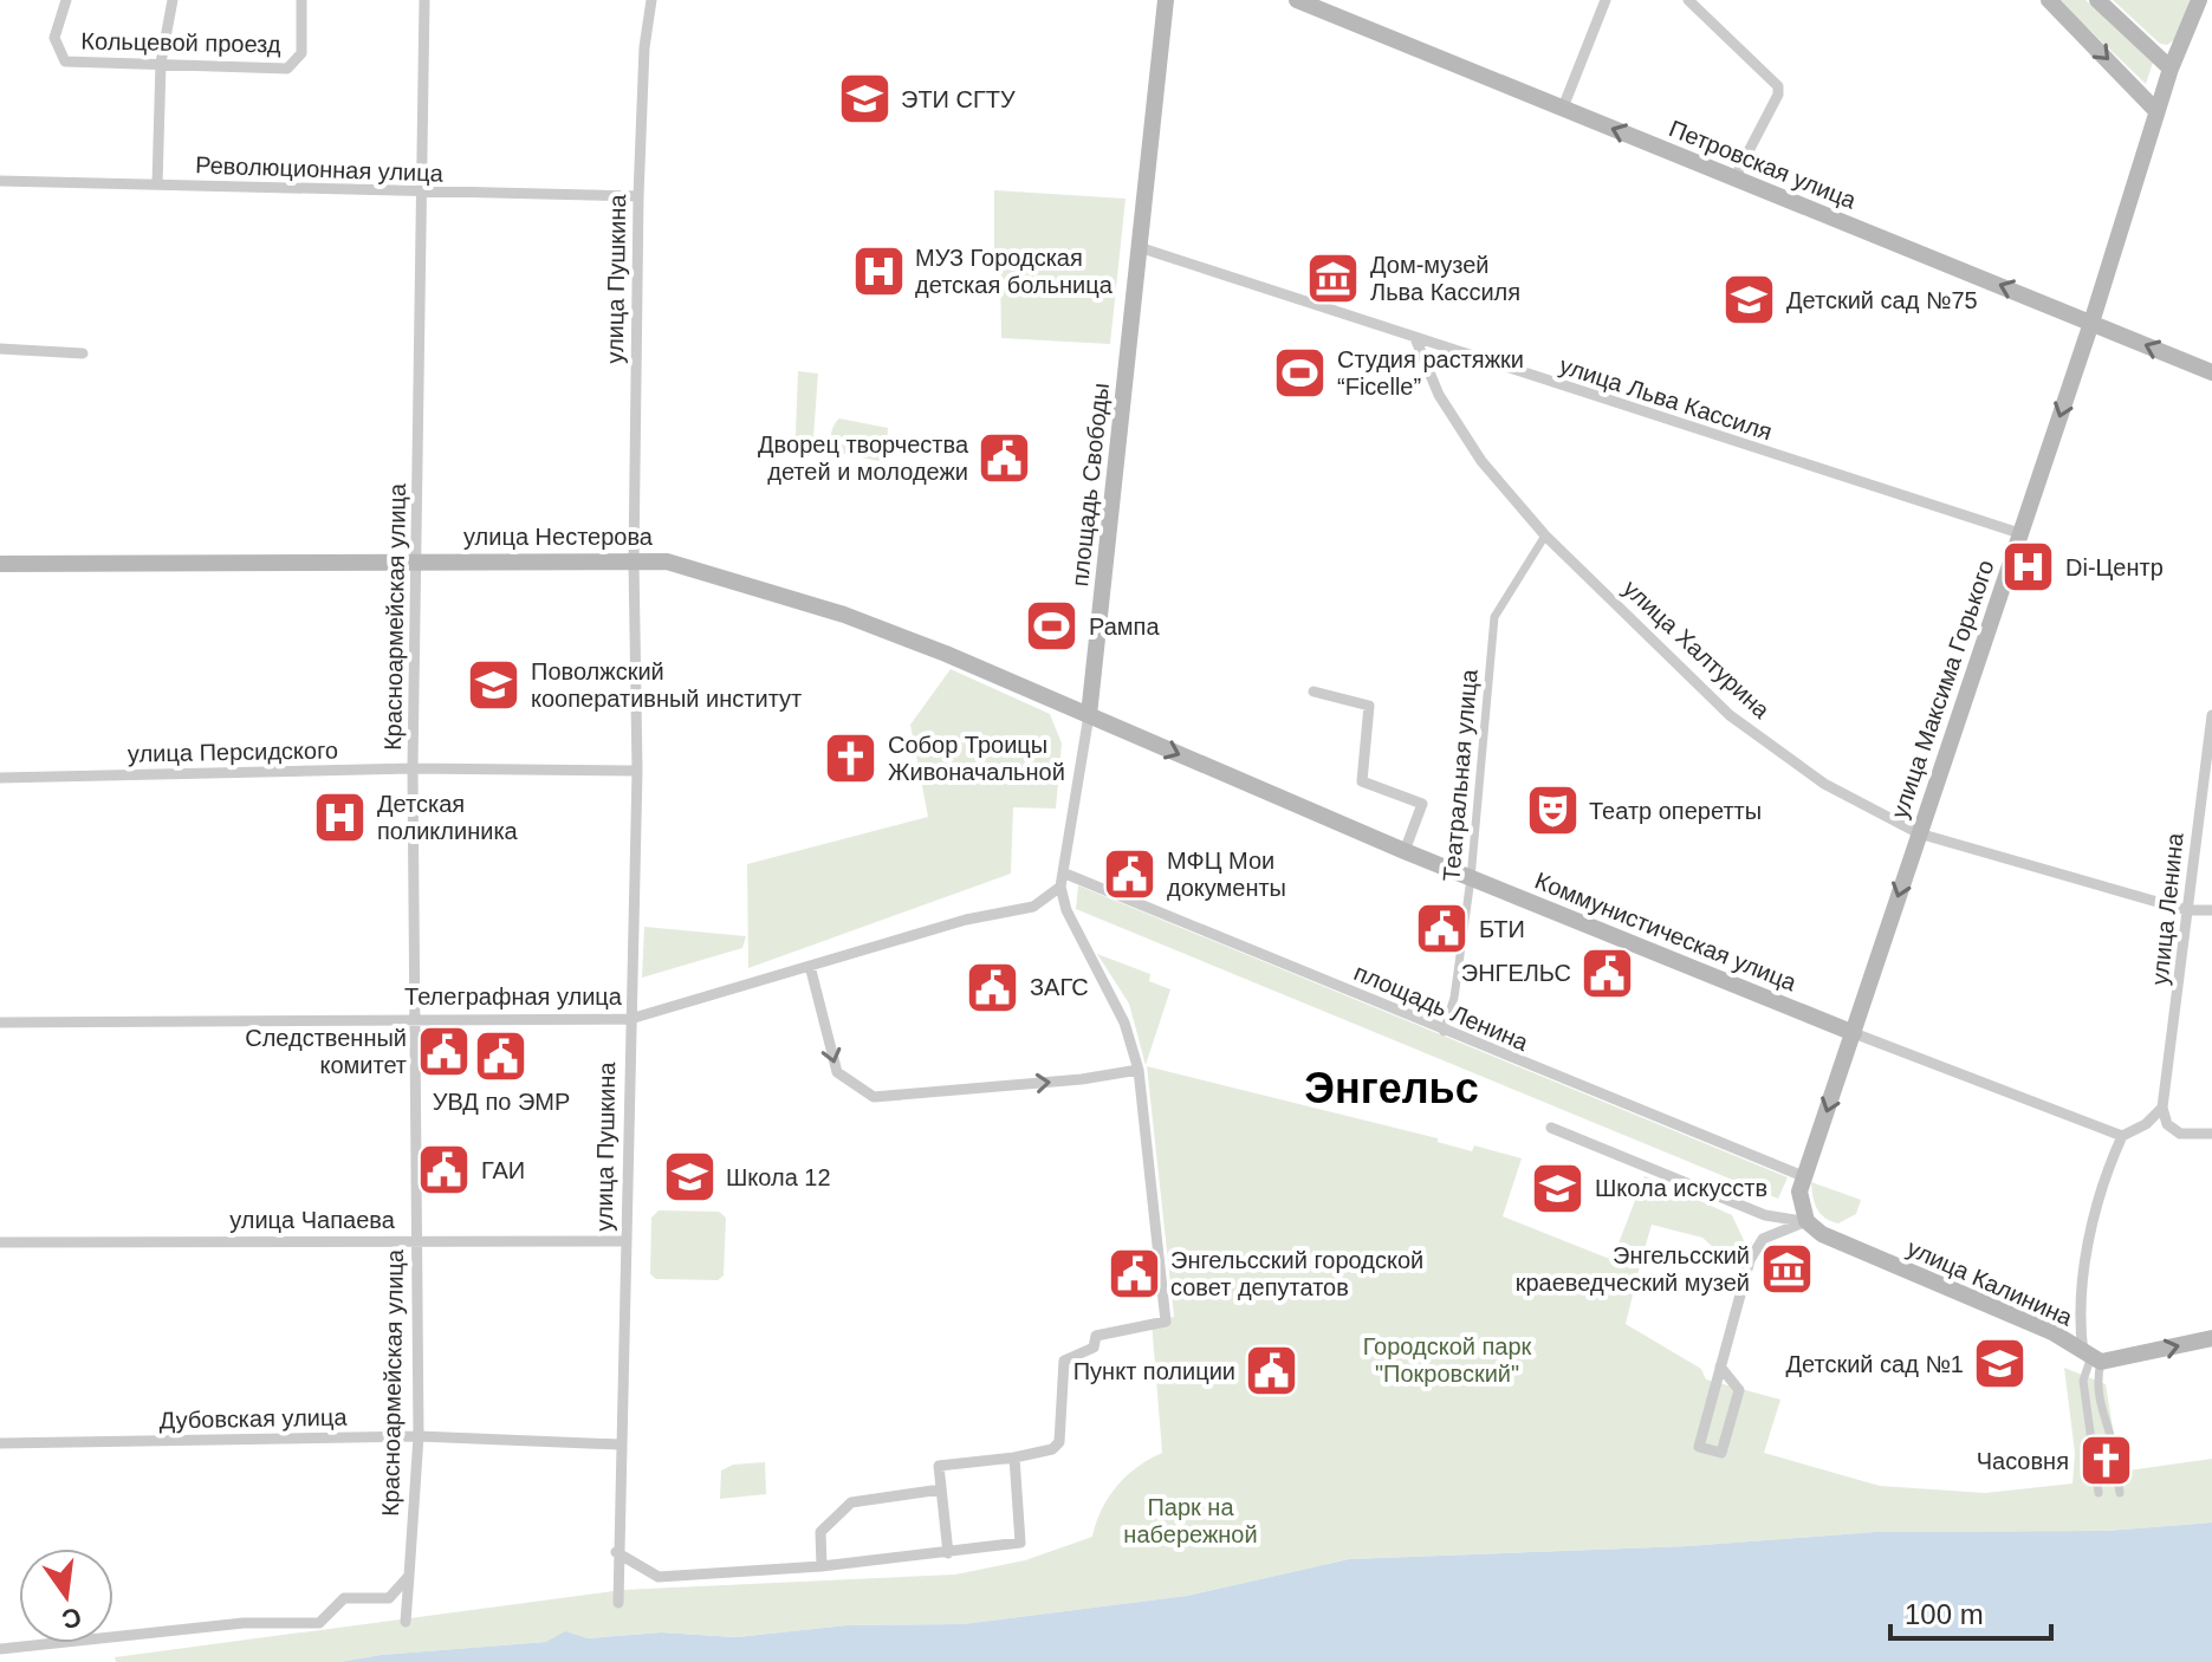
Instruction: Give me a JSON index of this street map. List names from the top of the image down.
{
  "streets": {
    "main road": [
      "Петровская улица",
      "площадь Свободы",
      "улица Нестерова",
      "улица Максима Горького",
      "Коммунистическая улица",
      "улица Калинина"
    ],
    "street": [
      "Кольцевой проезд",
      "Революционная улица",
      "улица Пушкина",
      "улица Льва Кассиля",
      "Красноармейская улица",
      "улица Халтурина",
      "улица Персидского",
      "Театральная улица",
      "улица Ленина",
      "Телеграфная улица",
      "площадь Ленина",
      "улица Чапаева",
      "Дубовская улица"
    ]
  },
  "crossings": [
    ["Петровская улица", "улица Максима Горького"],
    ["Революционная улица", "улица Пушкина"],
    ["Революционная улица", "Красноармейская улица"],
    ["улица Пушкина", "улица Нестерова"],
    ["улица Пушкина", "улица Персидского"],
    ["улица Пушкина", "Телеграфная улица"],
    ["улица Пушкина", "улица Чапаева"],
    ["улица Пушкина", "Дубовская улица"],
    ["улица Льва Кассиля", "площадь Свободы"],
    ["улица Льва Кассиля", "улица Халтурина"],
    ["улица Льва Кассиля", "улица Максима Горького"],
    ["площадь Свободы", "улица Нестерова"],
    ["площадь Свободы", "Коммунистическая улица"],
    ["площадь Свободы", "Телеграфная улица"],
    ["площадь Свободы", "площадь Ленина"],
    ["улица Нестерова", "Красноармейская улица"],
    ["улица Нестерова", "Коммунистическая улица"],
    ["Красноармейская улица", "улица Персидского"],
    ["Красноармейская улица", "Телеграфная улица"],
    ["Красноармейская улица", "улица Чапаева"],
    ["Красноармейская улица", "Дубовская улица"],
    ["улица Халтурина", "улица Максима Горького"],
    ["улица Халтурина", "Театральная улица"],
    ["улица Халтурина", "улица Ленина"],
    ["улица Максима Горького", "Коммунистическая улица"],
    ["улица Максима Горького", "площадь Ленина"],
    ["улица Максима Горького", "улица Калинина"],
    ["Театральная улица", "Коммунистическая улица"],
    ["Театральная улица", "площадь Ленина"]
  ],
  "one_way": ["Петровская улица", "улица Максима Горького"],
  "districts": ["Энгельс"],
  "parks": ["Городской парк \"Покровский\"", "Парк на набережной"],
  "places": {
    "school or university": [
      "ЭТИ СГТУ",
      "Детский сад №75",
      "Поволжский кооперативный институт",
      "Школа 12",
      "Школа искусств",
      "Детский сад №1"
    ],
    "hospital": ["МУЗ Городская детская больница", "Di-Центр", "Детская поликлиника"],
    "museum": ["Дом-музей Льва Кассиля", "Энгельсский краеведческий музей"],
    "sports": ["Студия растяжки “Ficelle”", "Рампа"],
    "public building": [
      "Дворец творчества детей и молодежи",
      "МФЦ Мои документы",
      "БТИ",
      "ЭНГЕЛЬС",
      "ЗАГС",
      "Следственный комитет",
      "УВД по ЭМР",
      "ГАИ",
      "Энгельсский городской совет депутатов",
      "Пункт полиции"
    ],
    "church": ["Собор Троицы Живоначальной", "Часовня"],
    "theatre": ["Театр оперетты"]
  },
  "scale_bar": "100 m",
  "north": "bottom"
}
